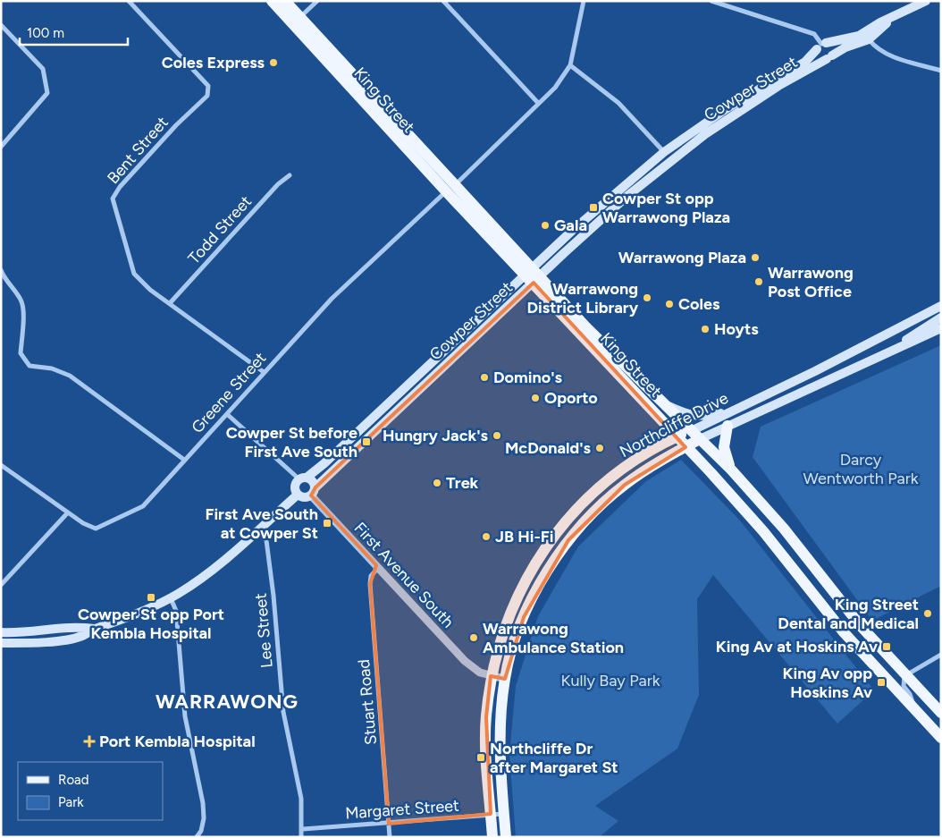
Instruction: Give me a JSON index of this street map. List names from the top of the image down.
{
  "streets": {
    "main road": ["Cowper Street", "King Street", "Northcliffe Drive"],
    "street": [
      "Bent Street",
      "Todd Street",
      "Greene Street",
      "First Avenue South",
      "Lee Street",
      "Stuart Road",
      "Margaret Street"
    ]
  },
  "crossings": [
    ["Cowper Street", "King Street"],
    ["Cowper Street", "First Avenue South"],
    ["King Street", "Greene Street"],
    ["King Street", "Northcliffe Drive"],
    ["Bent Street", "Todd Street"],
    ["Bent Street", "Greene Street"],
    ["Northcliffe Drive", "First Avenue South"],
    ["Northcliffe Drive", "Margaret Street"],
    ["First Avenue South", "Stuart Road"],
    ["Lee Street", "Margaret Street"],
    ["Stuart Road", "Margaret Street"]
  ],
  "districts": ["WARRAWONG"],
  "parks": ["Darcy Wentworth Park", "Kully Bay Park"],
  "places": {
    "other": [
      "Coles Express",
      "Gala",
      "Warrawong Plaza",
      "Warrawong Post Office",
      "Warrawong District Library",
      "Coles",
      "Hoyts",
      "Domino's",
      "Oporto",
      "Hungry Jack's",
      "McDonald's",
      "Trek",
      "JB Hi-Fi",
      "King Street Dental and Medical",
      "Warrawong Ambulance Station"
    ],
    "transit": [
      "Cowper St opp Warrawong Plaza",
      "Cowper St before First Ave South",
      "First Ave South at Cowper St",
      "Cowper St opp Port Kembla Hospital",
      "King Av at Hoskins Av",
      "King Av opp Hoskins Av",
      "Northcliffe Dr after Margaret St"
    ],
    "health": ["Port Kembla Hospital"]
  },
  "legend": ["Road", "Park"],
  "scale_bar": "100 m"
}
